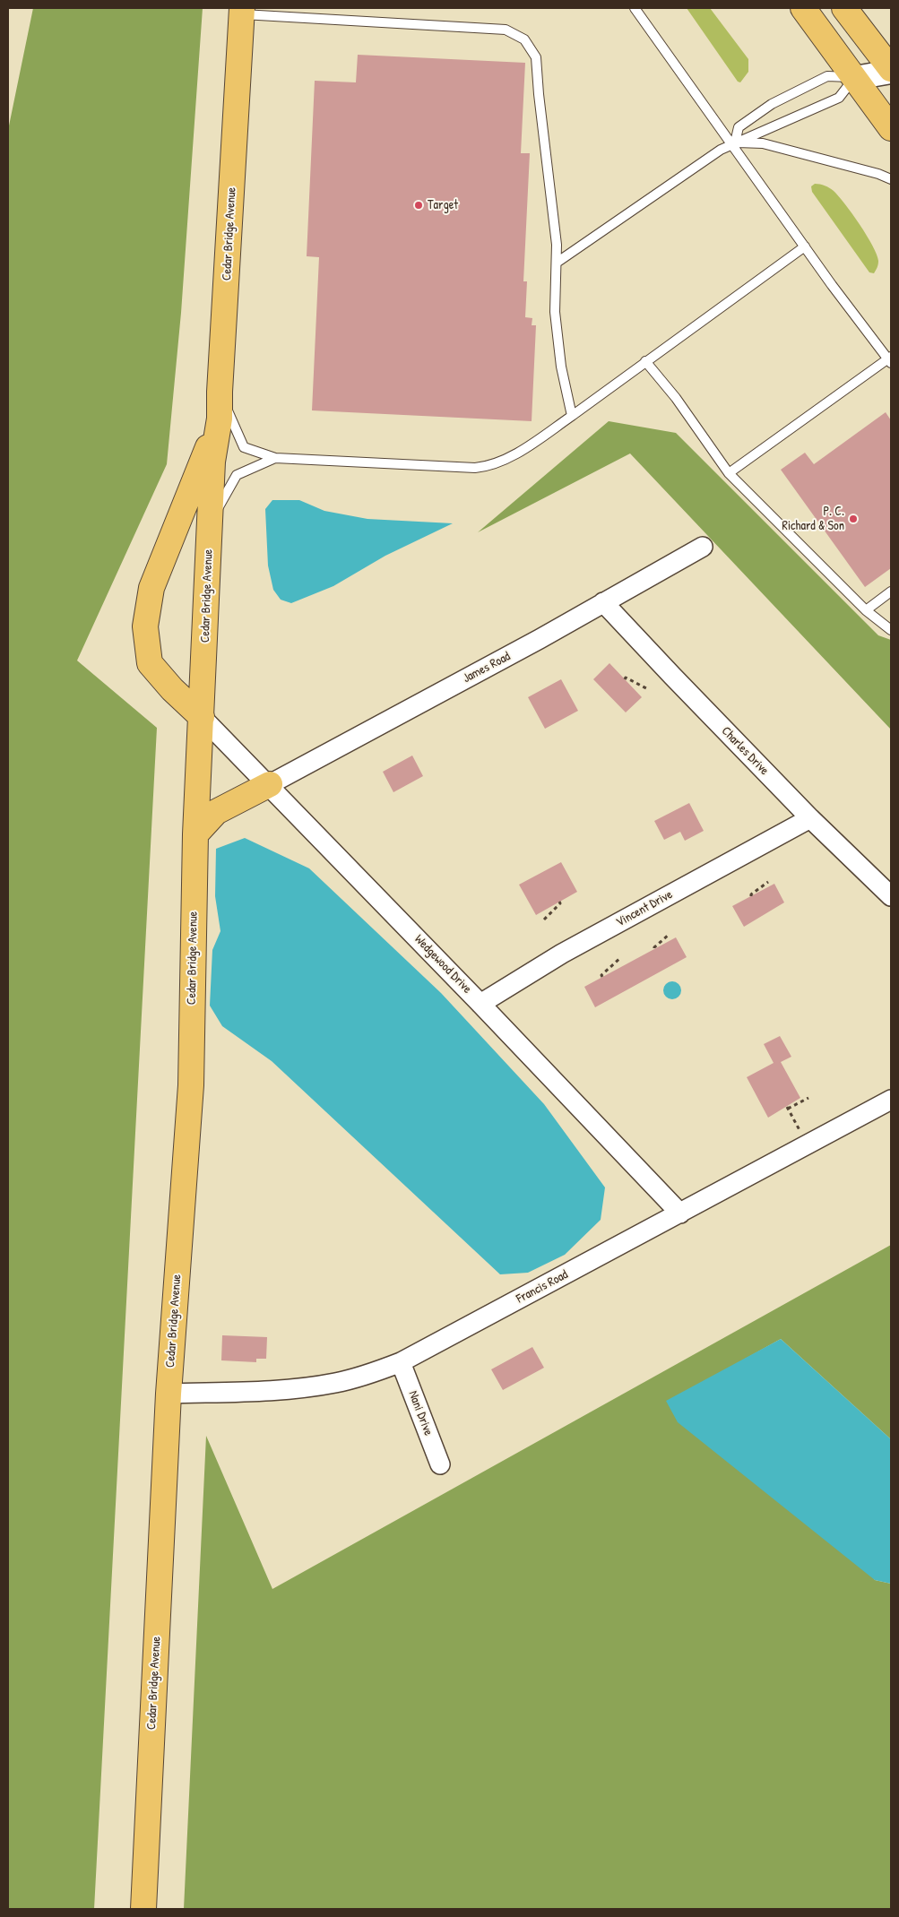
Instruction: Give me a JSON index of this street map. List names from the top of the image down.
{
  "streets": {
    "main road": ["Cedar Bridge Avenue"],
    "street": [
      "James Road",
      "Charles Drive",
      "Vincent Drive",
      "Wedgewood Drive",
      "Francis Road",
      "Nani Drive"
    ]
  },
  "crossings": [
    ["Cedar Bridge Avenue", "Wedgewood Drive"],
    ["Cedar Bridge Avenue", "Francis Road"],
    ["James Road", "Charles Drive"],
    ["James Road", "Wedgewood Drive"],
    ["Charles Drive", "Vincent Drive"],
    ["Vincent Drive", "Wedgewood Drive"],
    ["Wedgewood Drive", "Francis Road"],
    ["Francis Road", "Nani Drive"]
  ],
  "places": ["Target", "P. C. Richard & Son"]
}
